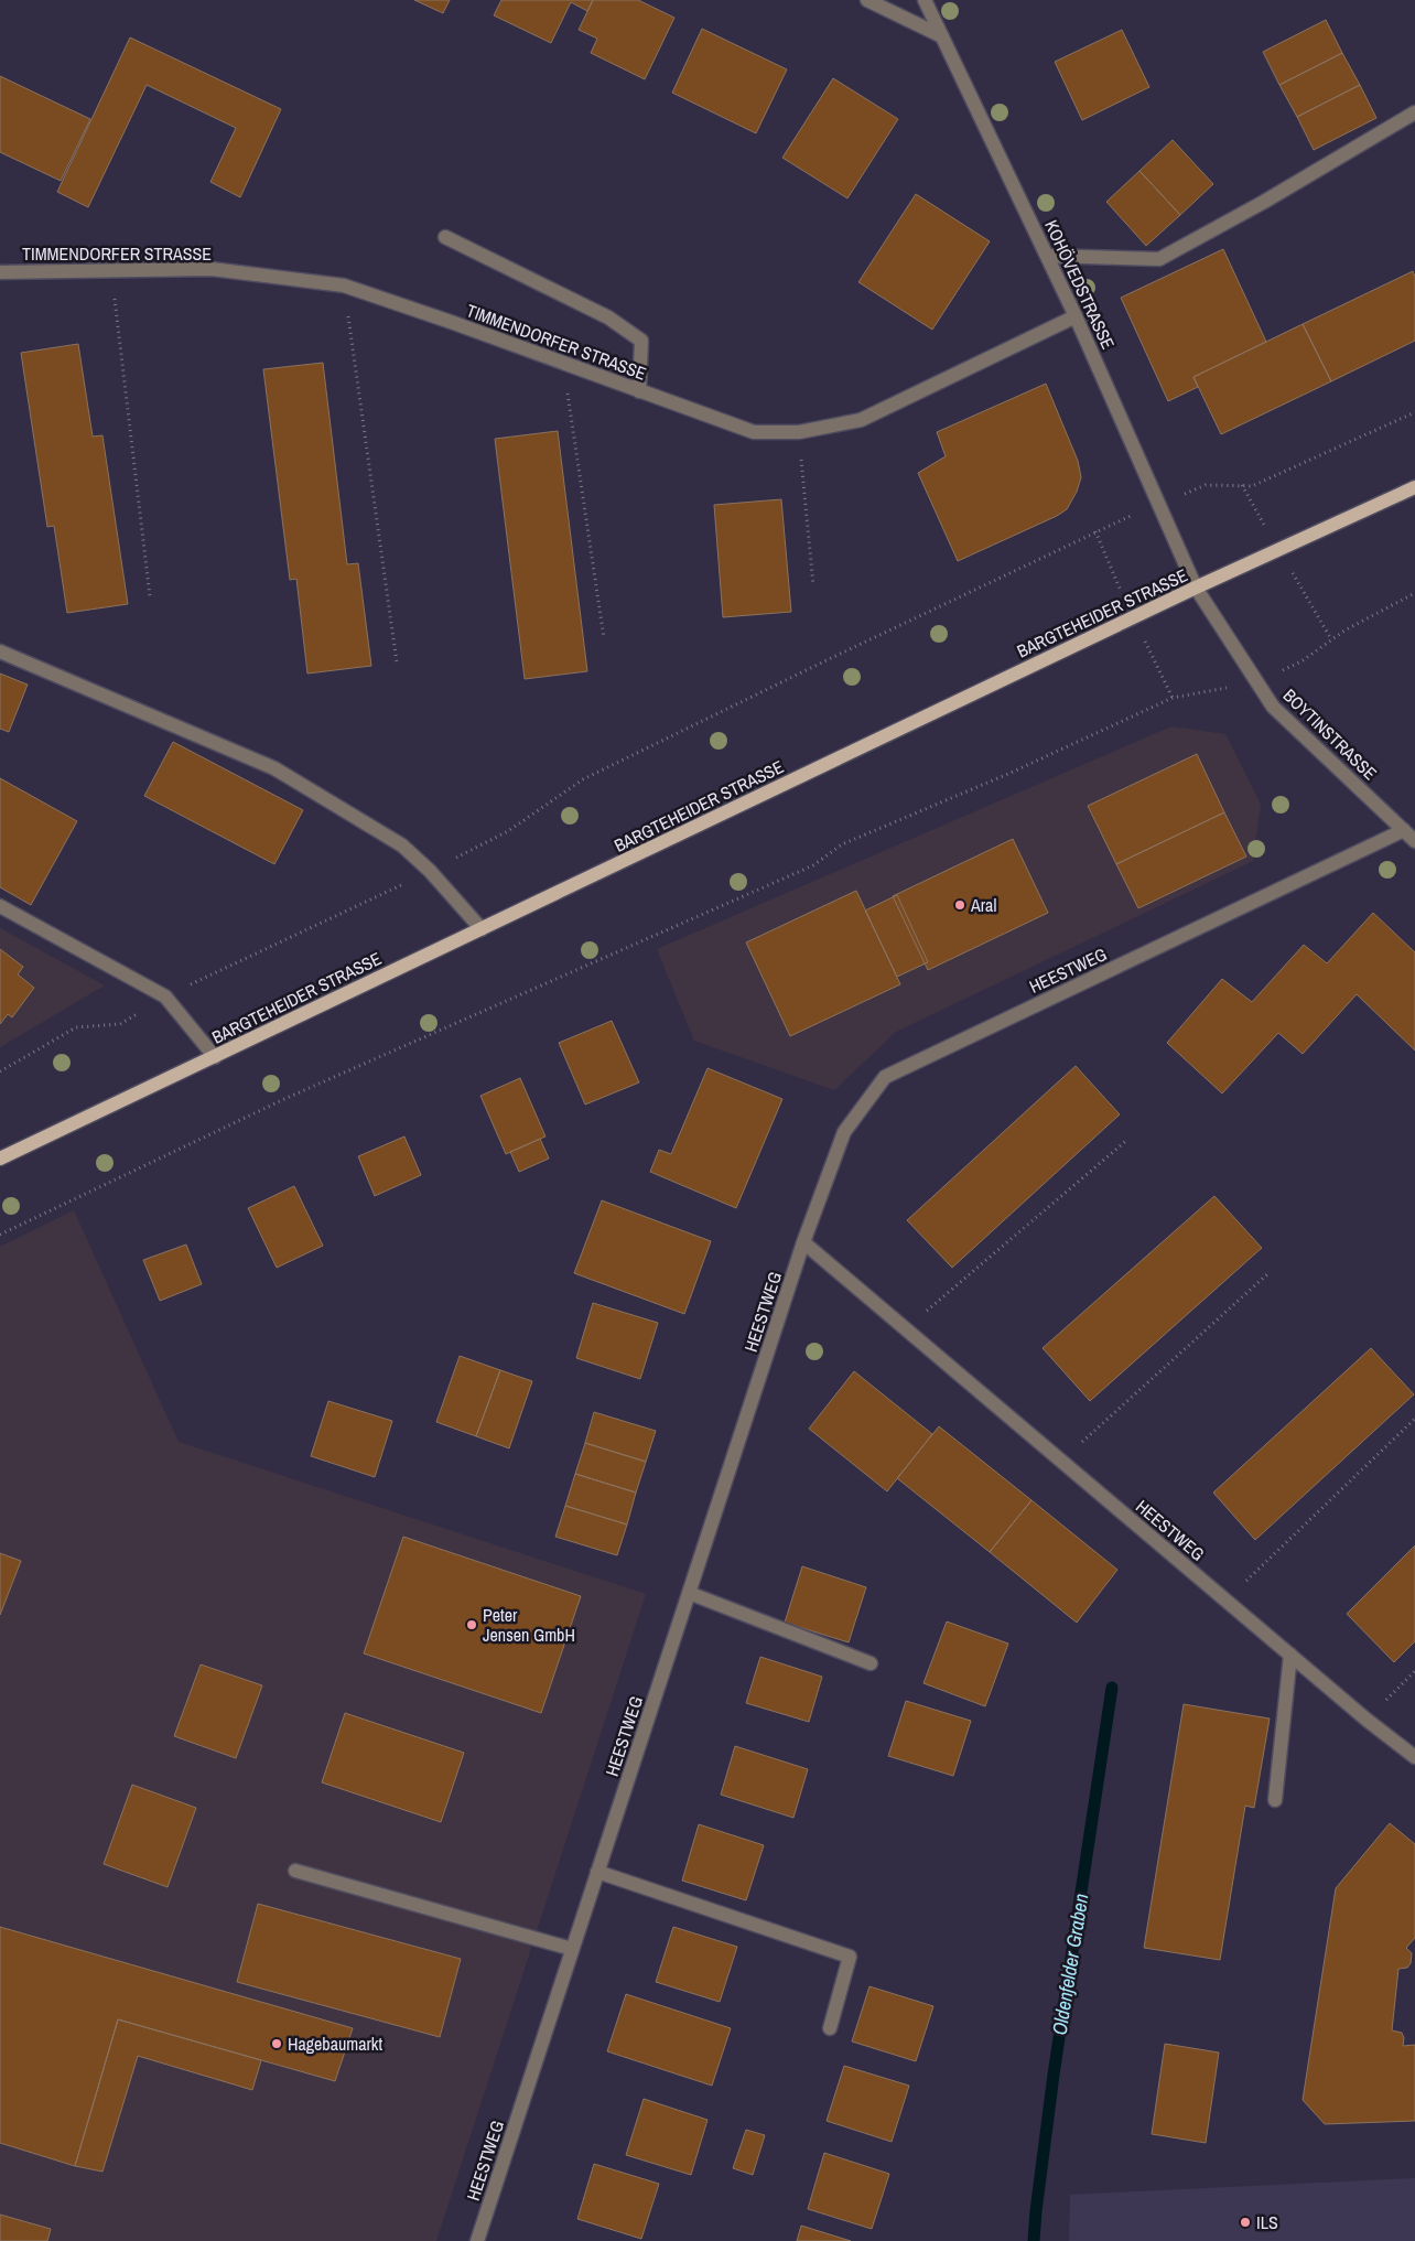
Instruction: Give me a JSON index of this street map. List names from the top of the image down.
{
  "streets": {
    "main road": ["BARGTEHEIDER STRASSE"],
    "street": [
      "TIMMENDORFER STRASSE",
      "KOHÖVEDSTRASSE",
      "BOYTINSTRASSE",
      "HEESTWEG"
    ]
  },
  "crossings": [
    ["TIMMENDORFER STRASSE", "KOHÖVEDSTRASSE"],
    ["KOHÖVEDSTRASSE", "BARGTEHEIDER STRASSE"],
    ["KOHÖVEDSTRASSE", "BOYTINSTRASSE"],
    ["BARGTEHEIDER STRASSE", "BOYTINSTRASSE"],
    ["BOYTINSTRASSE", "HEESTWEG"]
  ],
  "water": ["Oldenfelder Graben"],
  "places": [
    "Aral",
    "Peter Jensen GmbH",
    "Hagebaumarkt",
    "ILS"
  ]
}
